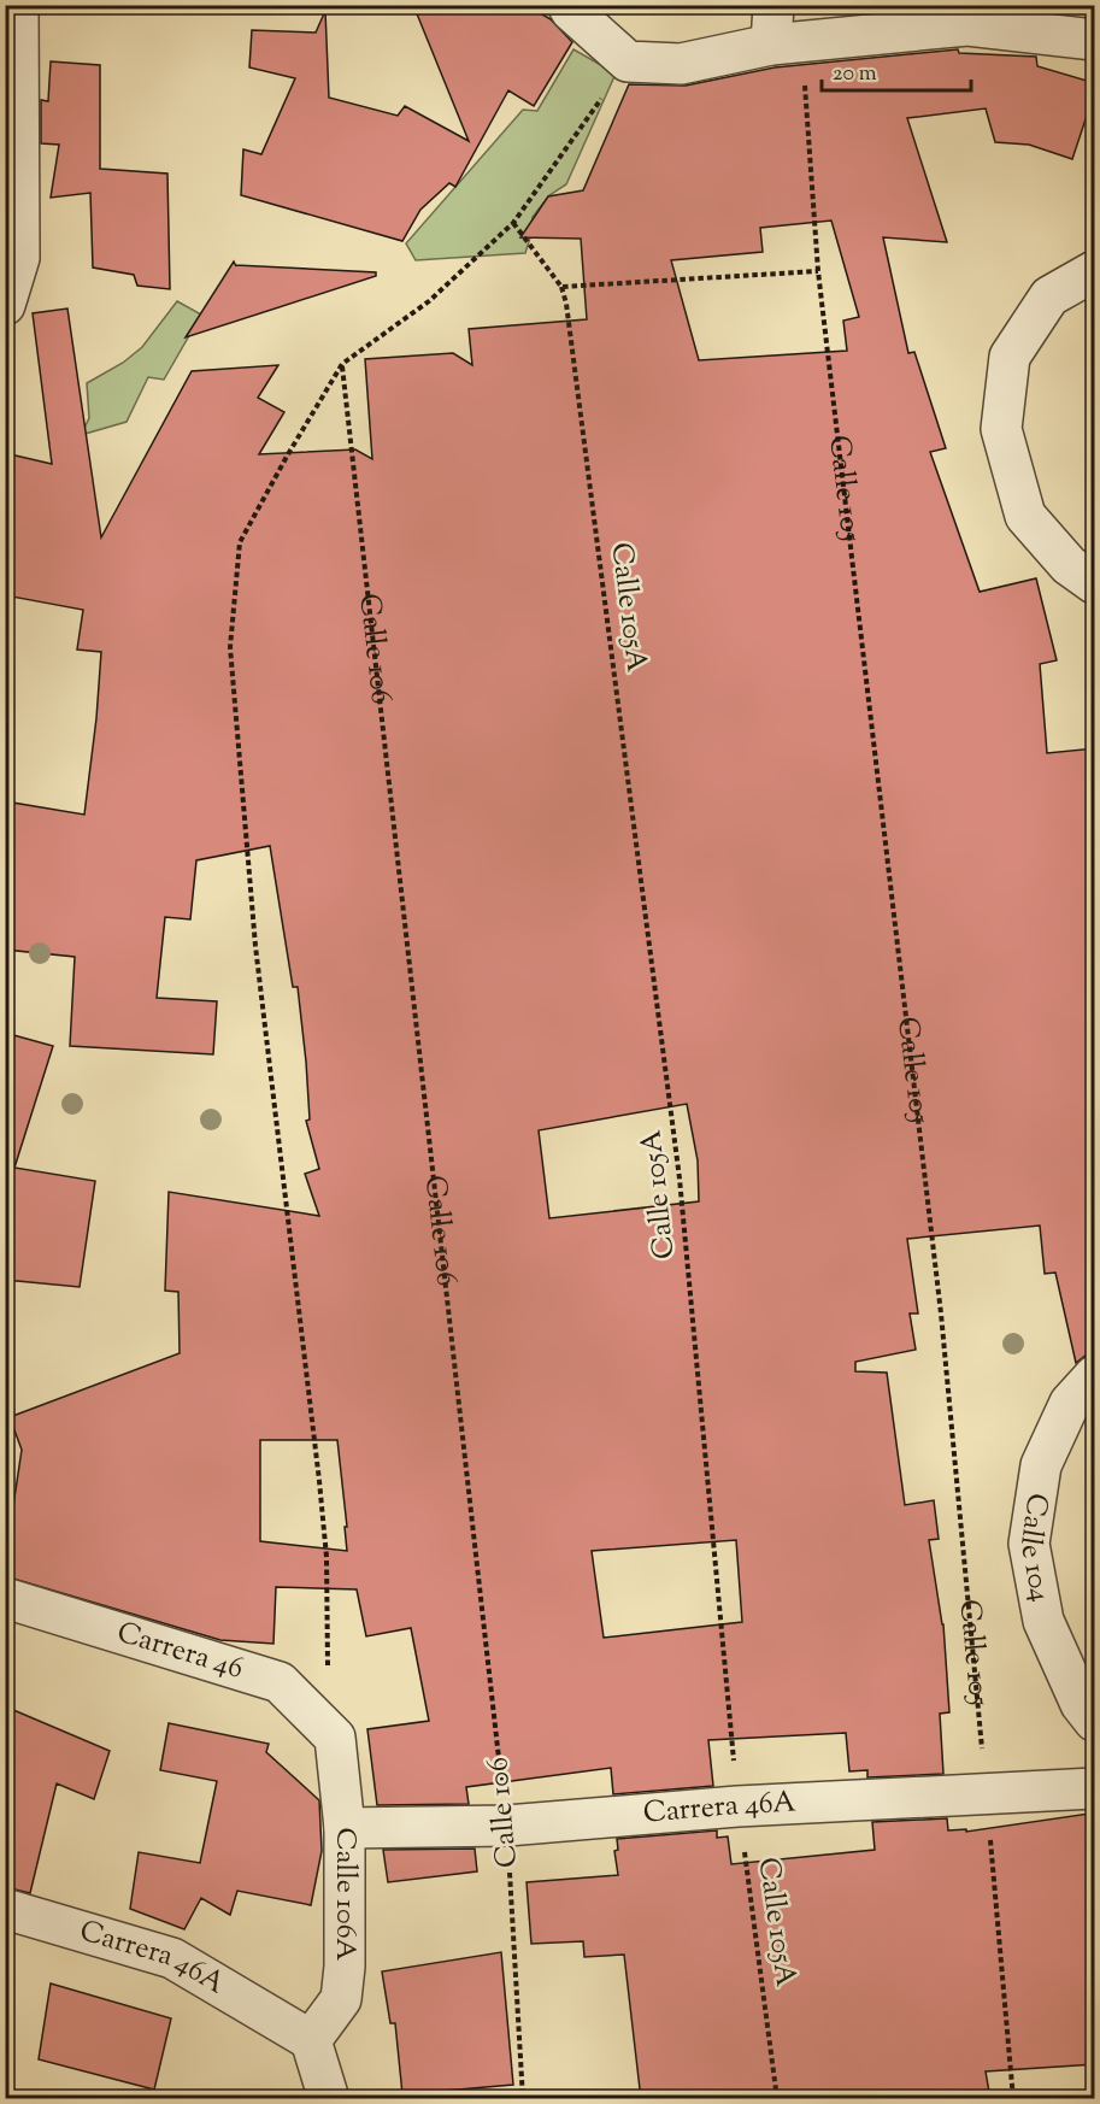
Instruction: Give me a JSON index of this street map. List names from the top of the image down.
{
  "streets": {
    "street": [
      "Calle 104",
      "Carrera 46",
      "Carrera 46A",
      "Calle 106A"
    ],
    "path": ["Calle 105", "Calle 105A", "Calle 106"]
  },
  "crossings": [
    ["Calle 105", "Carrera 46A"],
    ["Calle 105A", "Carrera 46A"],
    ["Calle 106", "Carrera 46A"],
    ["Carrera 46", "Calle 106A"],
    ["Carrera 46A", "Calle 106A"]
  ],
  "scale_bar": "20 m"
}
